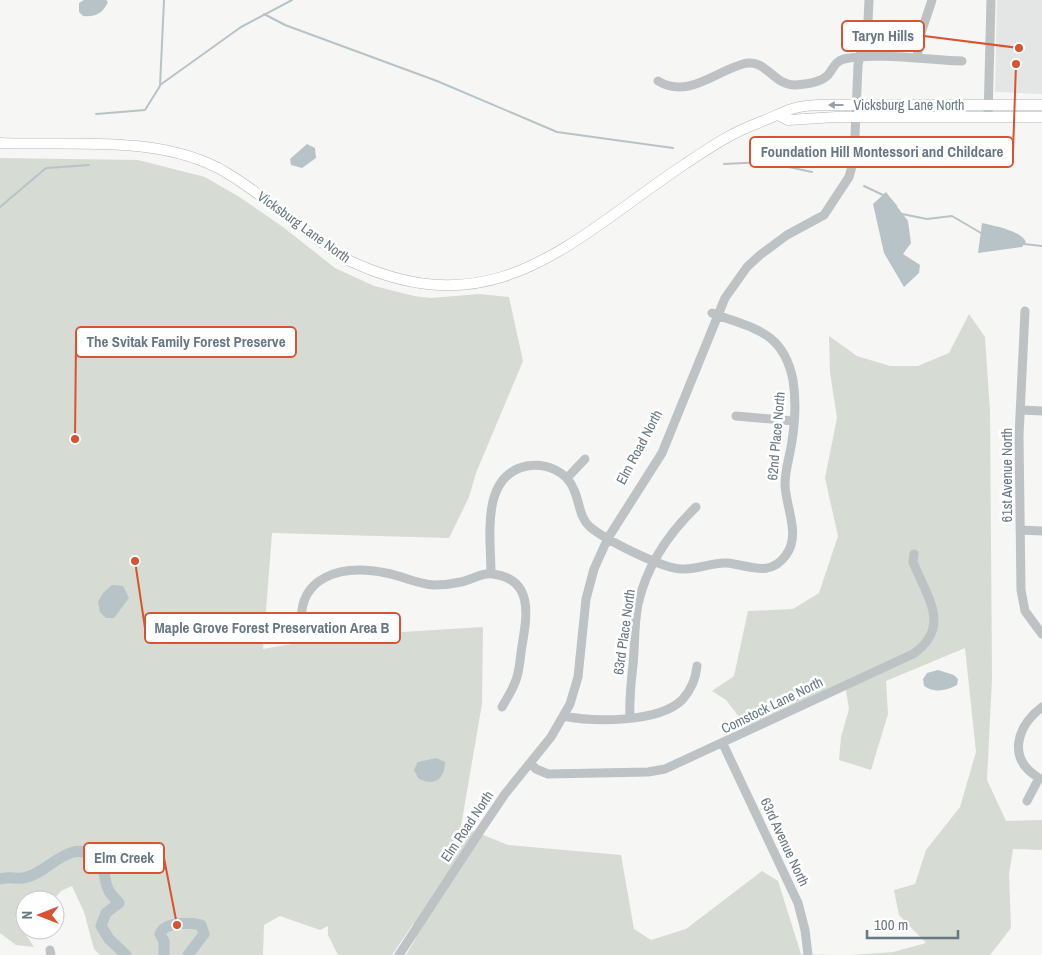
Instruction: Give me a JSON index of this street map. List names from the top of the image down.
{
  "streets": {
    "main road": ["Vicksburg Lane North"],
    "street": [
      "62nd Place North",
      "Elm Road North",
      "61st Avenue North",
      "63rd Place North",
      "Comstock Lane North",
      "63rd Avenue North"
    ]
  },
  "crossings": [
    ["Vicksburg Lane North", "Elm Road North"],
    ["62nd Place North", "Elm Road North"],
    ["62nd Place North", "63rd Place North"],
    ["Elm Road North", "Comstock Lane North"],
    ["Comstock Lane North", "63rd Avenue North"]
  ],
  "places": [
    "Taryn Hills",
    "Foundation Hill Montessori and Childcare",
    "The Svitak Family Forest Preserve",
    "Maple Grove Forest Preservation Area B",
    "Elm Creek"
  ],
  "scale_bar": "100 m",
  "north": "left"
}
